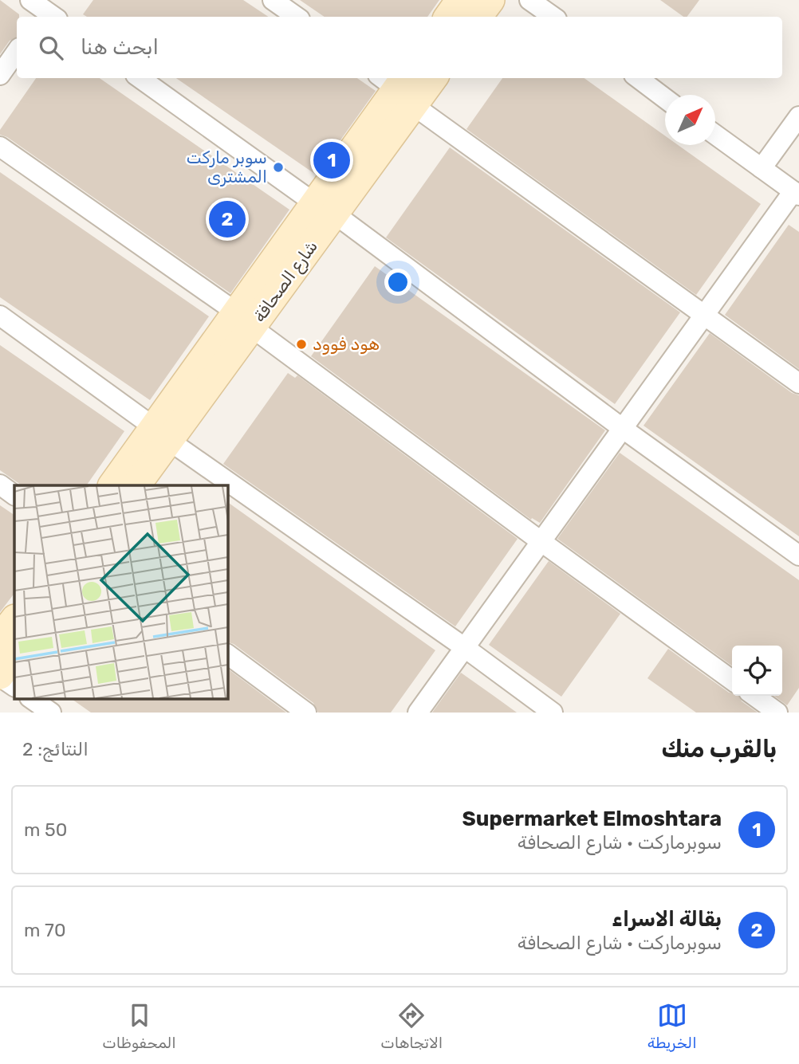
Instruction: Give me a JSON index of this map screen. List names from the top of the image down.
{
  "streets": {
    "main road": ["شارع الصحافة"]
  },
  "places": ["سوبر ماركت المشترى", "هود فوود"],
  "north": "top right",
  "page": {
    "search": "ابحث هنا",
    "pins": ["1", "2"],
    "heading": ["بالقرب منك", "النتائج: 2"],
    "list": [
      {
        "mark": "1",
        "name": "Supermarket Elmoshtara",
        "note": "سوبرماركت · شارع الصحافة",
        "value": "50 m"
      },
      {
        "mark": "2",
        "name": "بقالة الاسراء",
        "note": "سوبرماركت · شارع الصحافة",
        "value": "70 m"
      }
    ],
    "nav": ["الخريطة", "الاتجاهات", "المحفوظات"]
  }
}
